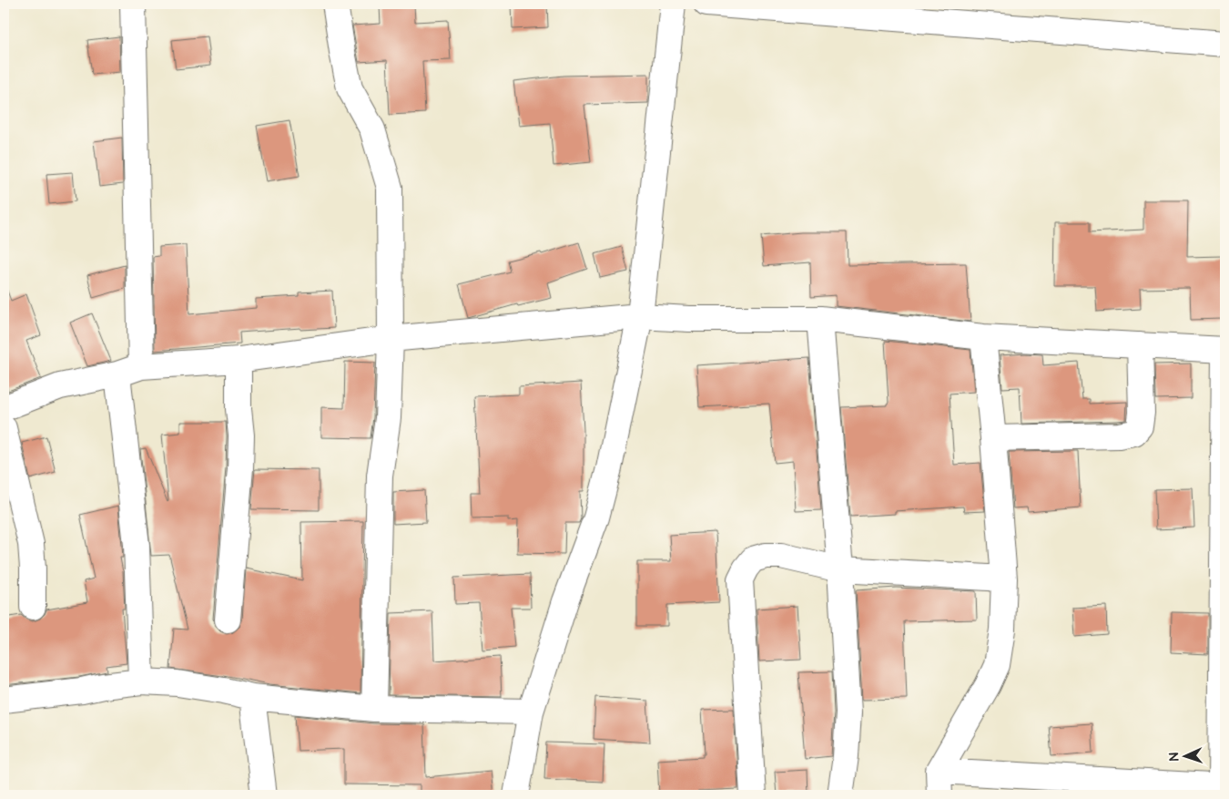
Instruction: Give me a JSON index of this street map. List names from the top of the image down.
{
  "north": "left"
}
